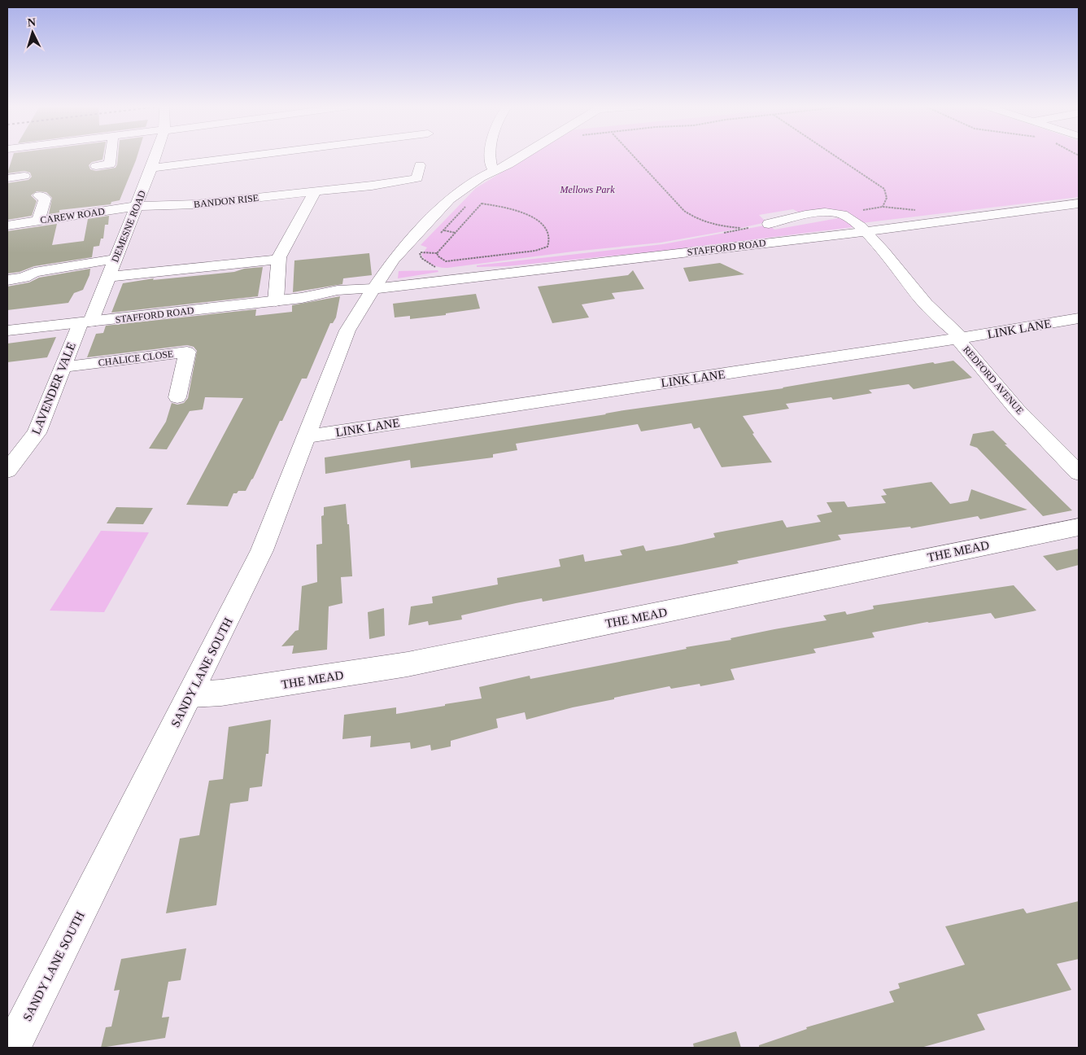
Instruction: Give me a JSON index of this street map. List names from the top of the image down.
{
  "streets": {
    "street": [
      "BANDON RISE",
      "CAREW ROAD",
      "DEMESNE ROAD",
      "STAFFORD ROAD",
      "LINK LANE",
      "CHALICE CLOSE",
      "REDFORD AVENUE",
      "LAVENDER VALE",
      "THE MEAD",
      "SANDY LANE SOUTH"
    ]
  },
  "crossings": [
    ["BANDON RISE", "CAREW ROAD"],
    ["BANDON RISE", "DEMESNE ROAD"],
    ["CAREW ROAD", "DEMESNE ROAD"],
    ["DEMESNE ROAD", "STAFFORD ROAD"],
    ["DEMESNE ROAD", "LAVENDER VALE"],
    ["STAFFORD ROAD", "REDFORD AVENUE"],
    ["STAFFORD ROAD", "LAVENDER VALE"],
    ["STAFFORD ROAD", "SANDY LANE SOUTH"],
    ["LINK LANE", "REDFORD AVENUE"],
    ["LINK LANE", "SANDY LANE SOUTH"],
    ["CHALICE CLOSE", "LAVENDER VALE"],
    ["THE MEAD", "SANDY LANE SOUTH"]
  ],
  "parks": ["Mellows Park"],
  "north": "top"
}
